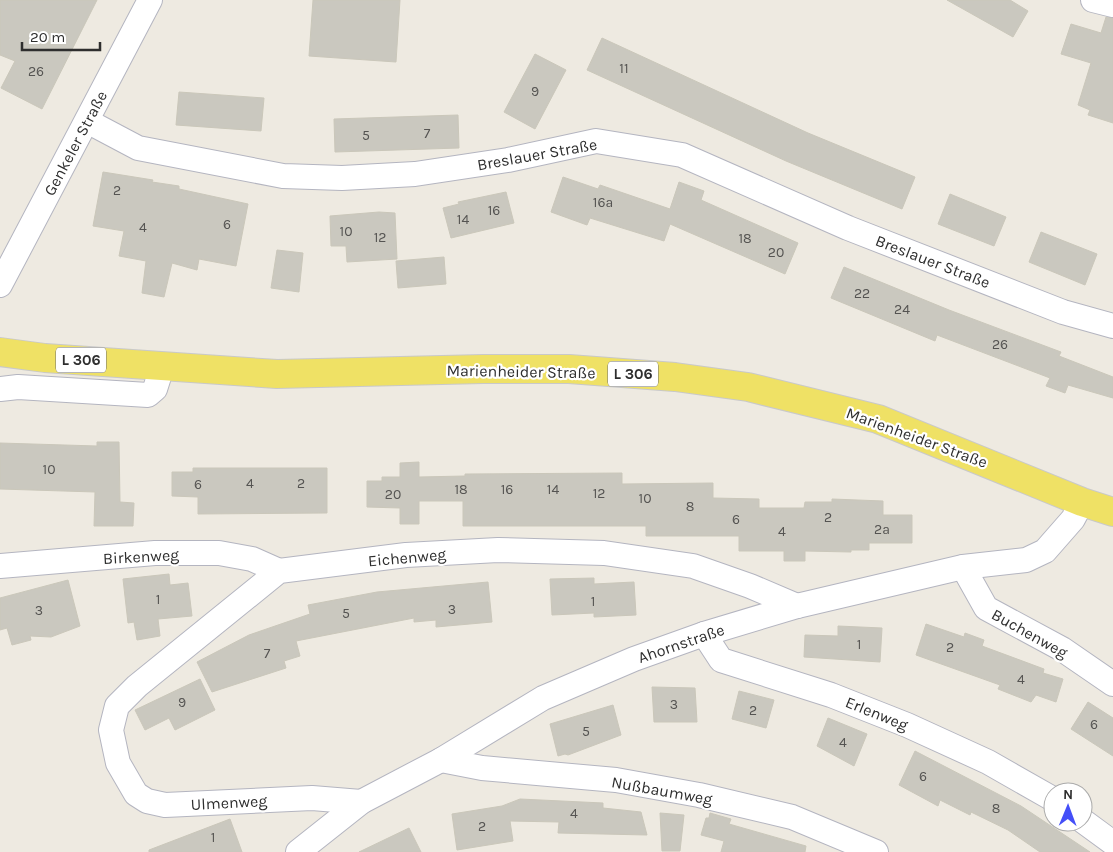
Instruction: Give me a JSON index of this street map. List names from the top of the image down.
{
  "streets": {
    "main road": ["L 306", "Marienheider Straße"],
    "street": [
      "Genkeler Straße",
      "Breslauer Straße",
      "Birkenweg",
      "Eichenweg",
      "Buchenweg",
      "Ahornstraße",
      "Erlenweg",
      "Nußbaumweg",
      "Ulmenweg"
    ]
  },
  "crossings": [
    ["Genkeler Straße", "Breslauer Straße"],
    ["Marienheider Straße", "Ahornstraße"],
    ["Birkenweg", "Eichenweg"],
    ["Birkenweg", "Ulmenweg"],
    ["Eichenweg", "Ahornstraße"],
    ["Eichenweg", "Ulmenweg"],
    ["Buchenweg", "Ahornstraße"],
    ["Ahornstraße", "Erlenweg"],
    ["Ahornstraße", "Nußbaumweg"],
    ["Ahornstraße", "Ulmenweg"]
  ],
  "house_numbers": [
    "11",
    "26",
    "9",
    "7",
    "5",
    "2",
    "16a",
    "16",
    "14",
    "6",
    "4",
    "10",
    "12",
    "18",
    "20",
    "22",
    "24",
    "26",
    "10",
    "4",
    "2",
    "6",
    "18",
    "16",
    "14",
    "12",
    "20",
    "10",
    "8",
    "2",
    "6",
    "2a",
    "4",
    "1",
    "1",
    "3",
    "3",
    "5",
    "1",
    "2",
    "7",
    "4",
    "9",
    "3",
    "2",
    "6",
    "5",
    "4",
    "6",
    "8",
    "4",
    "2",
    "1"
  ],
  "scale_bar": "20 m",
  "north": "top"
}
